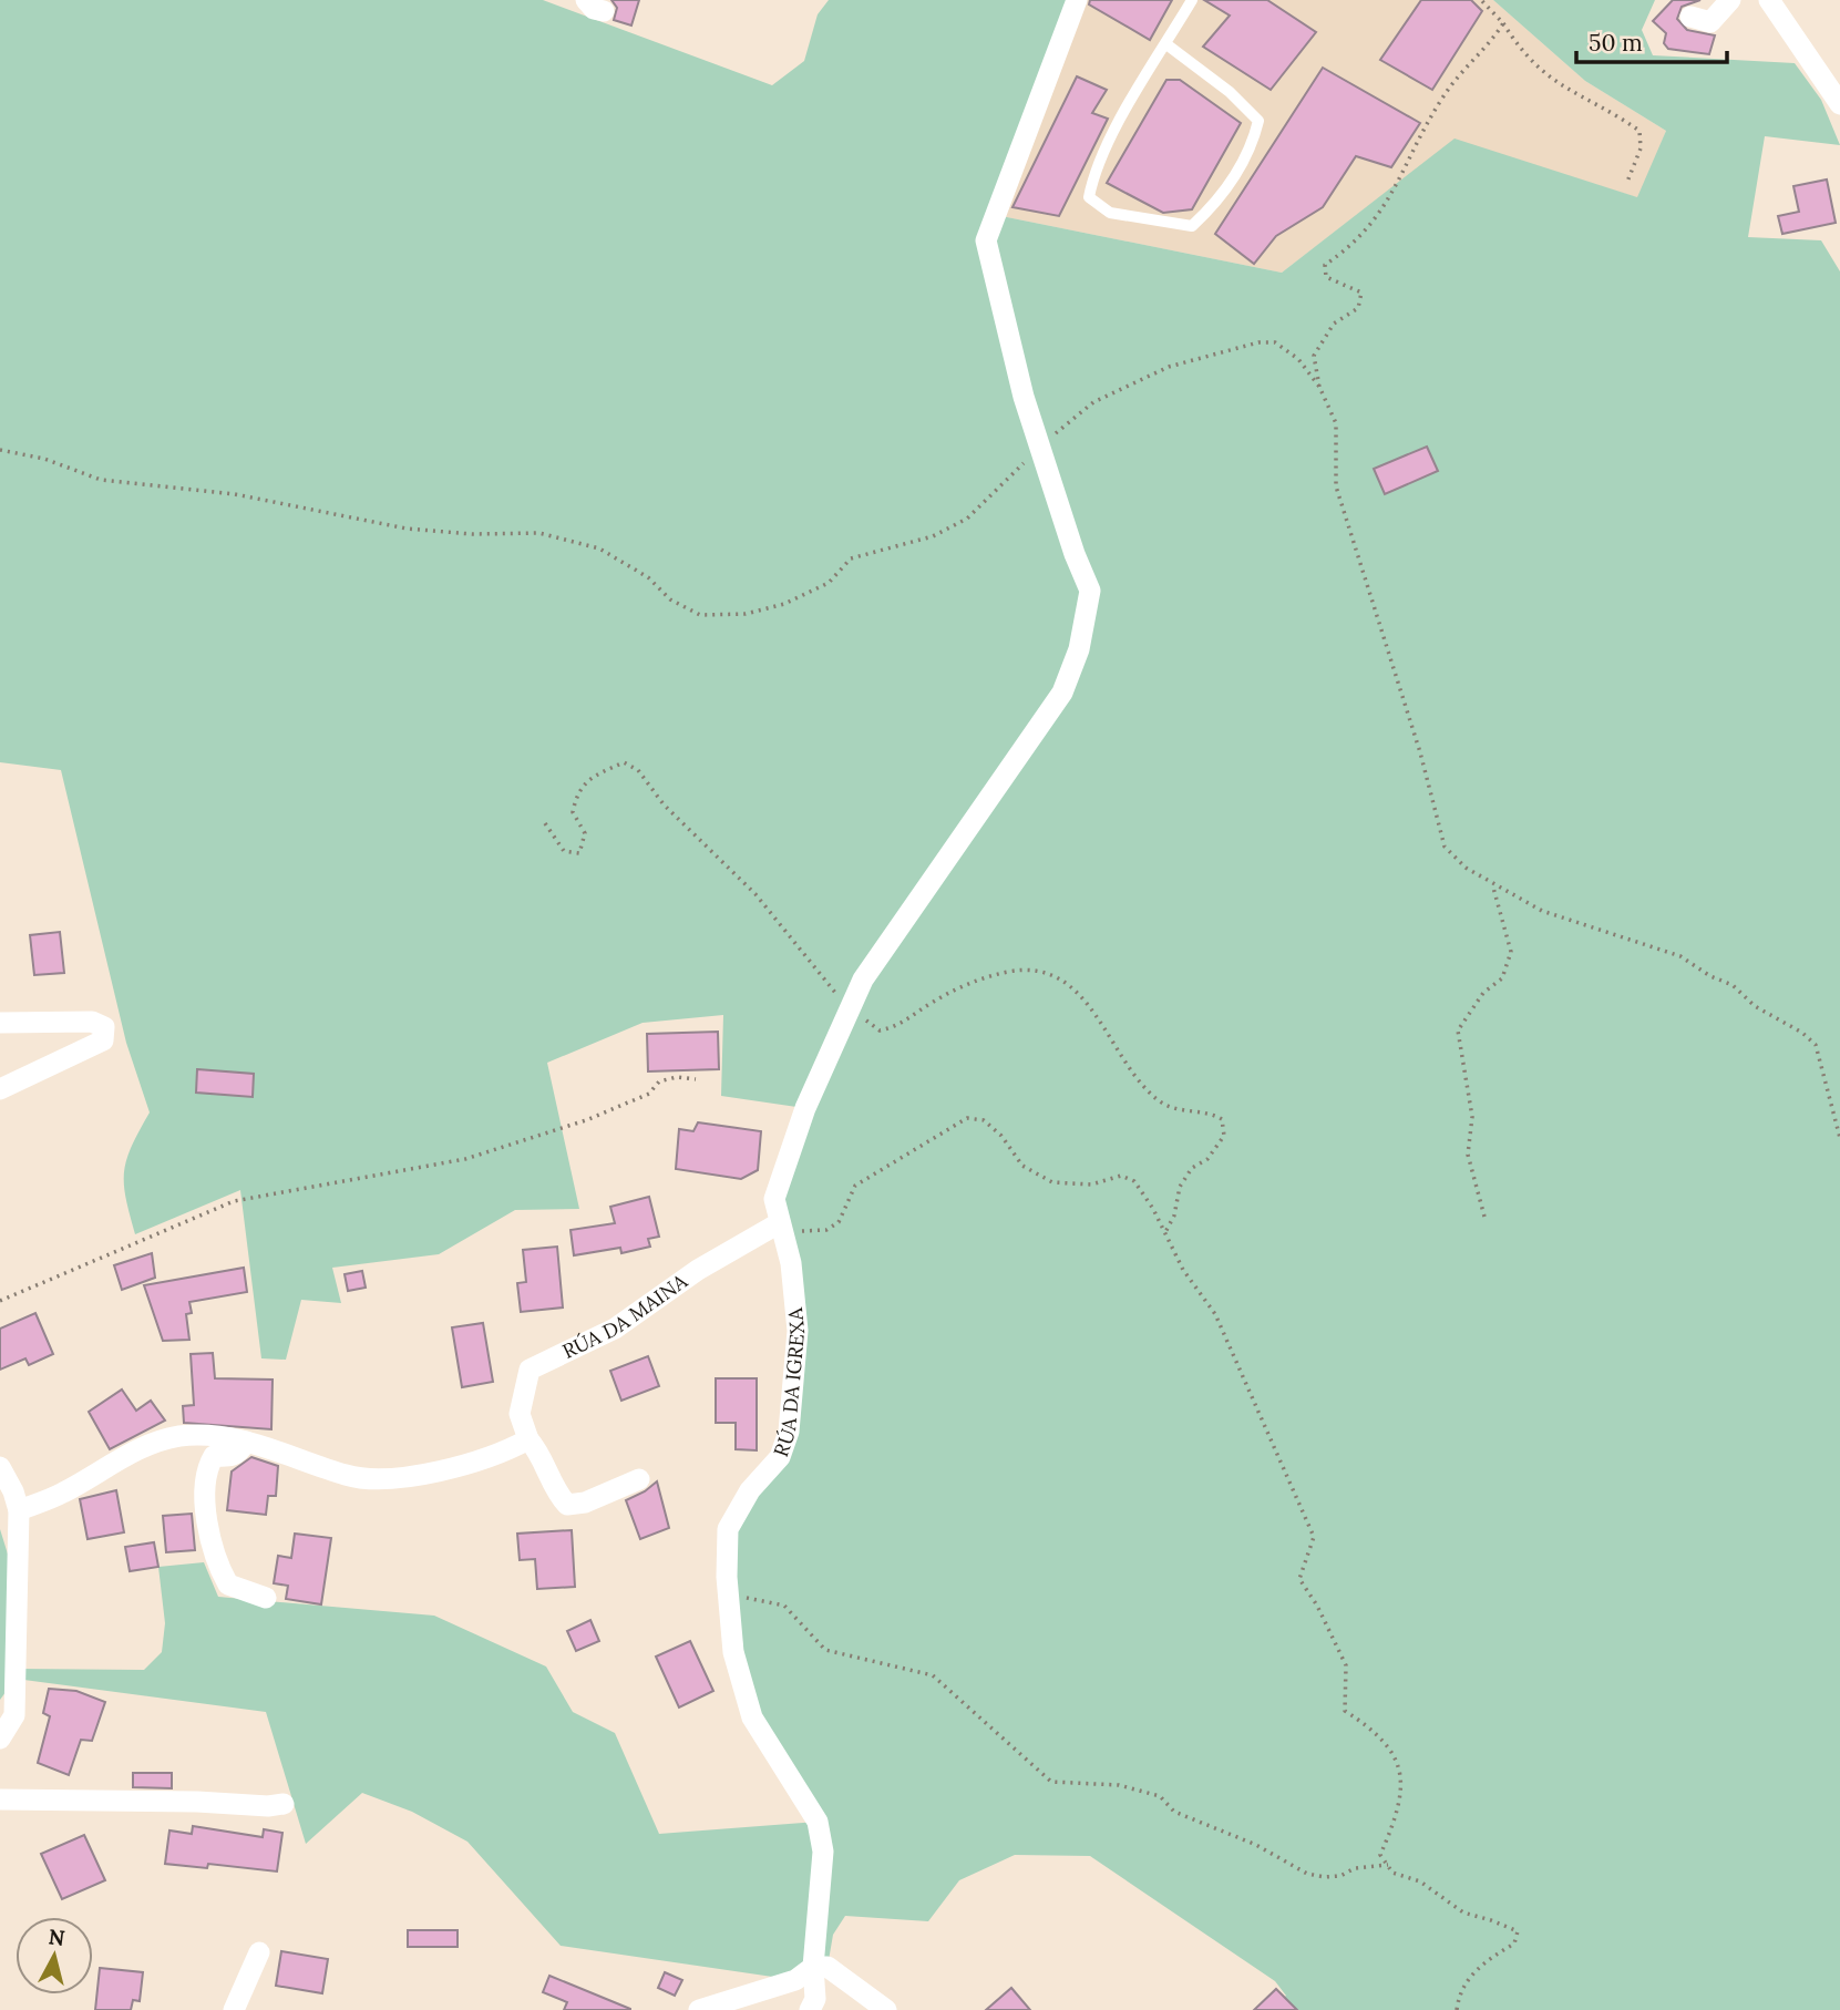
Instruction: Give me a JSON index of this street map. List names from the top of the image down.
{
  "streets": {
    "street": ["RÚA DA MAINA", "RÚA DA IGREXA"]
  },
  "crossings": [
    ["RÚA DA MAINA", "RÚA DA IGREXA"]
  ],
  "scale_bar": "50 m",
  "north": "top"
}
